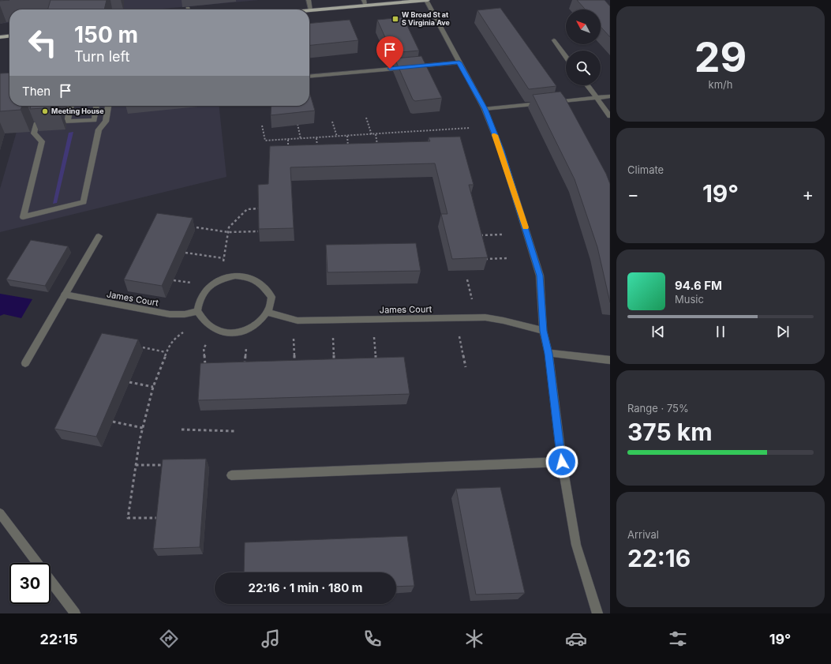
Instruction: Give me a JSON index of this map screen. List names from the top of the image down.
{
  "streets": {
    "street": ["James Court"]
  },
  "places": {
    "transit": ["W Broad St at S Virginia Ave"],
    "other": ["Meeting House"]
  },
  "north": "top left",
  "page": {
    "tile": [
      ["29", "km/h"],
      "Climate",
      ["Range · 75%", "375 km"],
      ["Arrival", "22:16"]
    ],
    "turn": ["150 m", "Turn left"],
    "then": "Then",
    "heat": ["−", "19°", "+"],
    "song": ["94.6 FM", "Music"],
    "limit": "30",
    "trip": "22:16 · 1 min · 180 m",
    "tabs": ["22:15", "19°"]
  }
}
